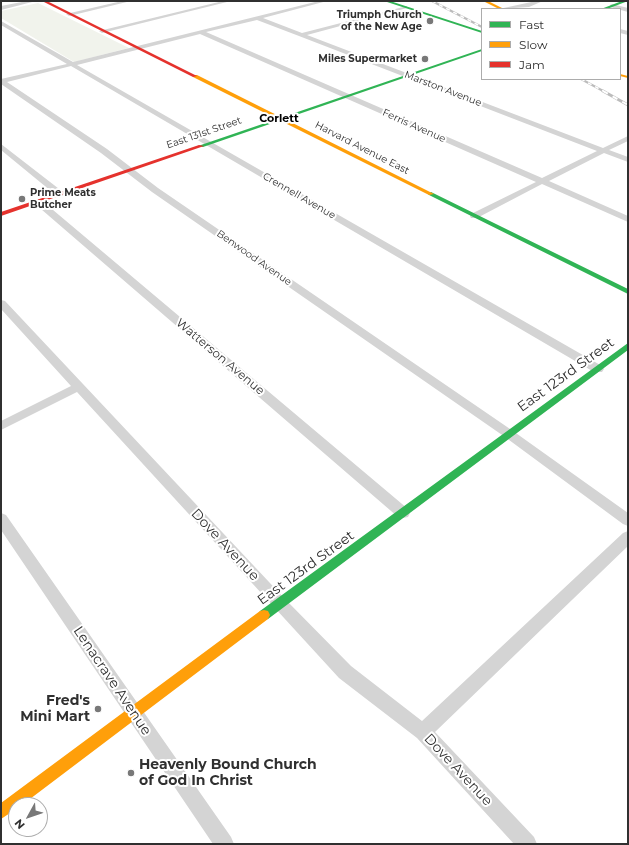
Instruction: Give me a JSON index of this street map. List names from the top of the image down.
{
  "streets": {
    "street": [
      "Marston Avenue",
      "Ferris Avenue",
      "East 131st Street",
      "Harvard Avenue East",
      "Crennell Avenue",
      "Benwood Avenue",
      "Watterson Avenue",
      "East 123rd Street",
      "Dove Avenue",
      "Lenacrave Avenue"
    ]
  },
  "crossings": [
    ["Marston Avenue", "East 131st Street"],
    ["Ferris Avenue", "East 131st Street"],
    ["East 131st Street", "Harvard Avenue East"],
    ["East 131st Street", "Crennell Avenue"],
    ["East 131st Street", "Benwood Avenue"],
    ["East 131st Street", "Watterson Avenue"],
    ["Crennell Avenue", "East 123rd Street"],
    ["Benwood Avenue", "East 123rd Street"],
    ["Watterson Avenue", "East 123rd Street"],
    ["East 123rd Street", "Dove Avenue"],
    ["East 123rd Street", "Lenacrave Avenue"]
  ],
  "districts": ["Corlett"],
  "places": [
    "Triumph Church of the New Age",
    "Miles Supermarket",
    "Prime Meats Butcher",
    "Fred's Mini Mart",
    "Heavenly Bound Church of God In Christ"
  ],
  "legend": ["Fast", "Slow", "Jam"],
  "north": "bottom left"
}
